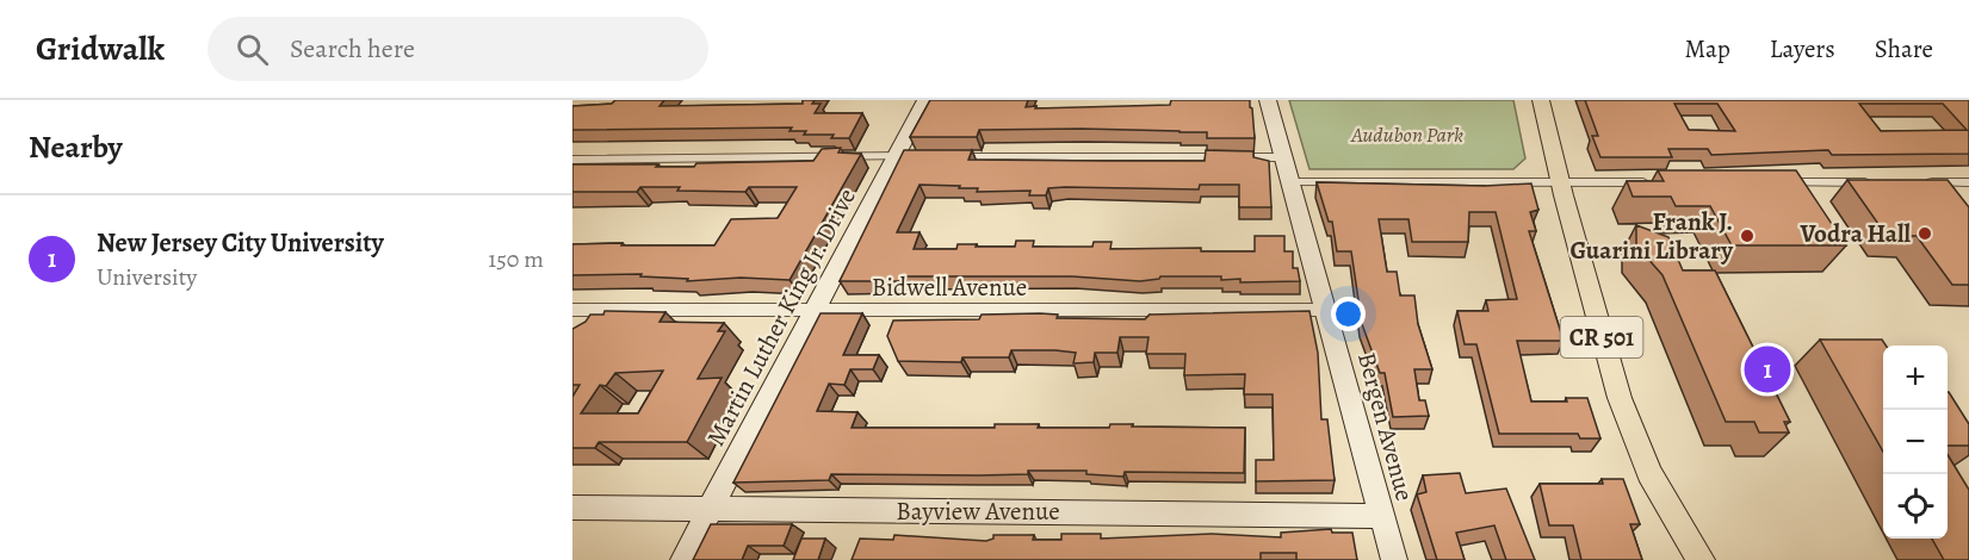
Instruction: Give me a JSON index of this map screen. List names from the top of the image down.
{
  "streets": {
    "main road": ["CR 501"],
    "street": [
      "Bidwell Avenue",
      "Martin Luther King Jr. Drive",
      "Bergen Avenue",
      "Bayview Avenue"
    ]
  },
  "crossings": [
    ["Bidwell Avenue", "Martin Luther King Jr. Drive"],
    ["Bidwell Avenue", "Bergen Avenue"],
    ["Martin Luther King Jr. Drive", "Bayview Avenue"],
    ["Bergen Avenue", "Bayview Avenue"]
  ],
  "parks": ["Audubon Park"],
  "places": ["Vodra Hall", "Frank J. Guarini Library"],
  "page": {
    "header": "Gridwalk",
    "search": "Search here",
    "nav": ["Map", "Layers", "Share"],
    "heading": "Nearby",
    "list": [
      {
        "mark": "1",
        "name": "New Jersey City University",
        "note": "University",
        "value": "150 m"
      }
    ],
    "pins": "1",
    "map_buttons": ["+", "−"]
  }
}
